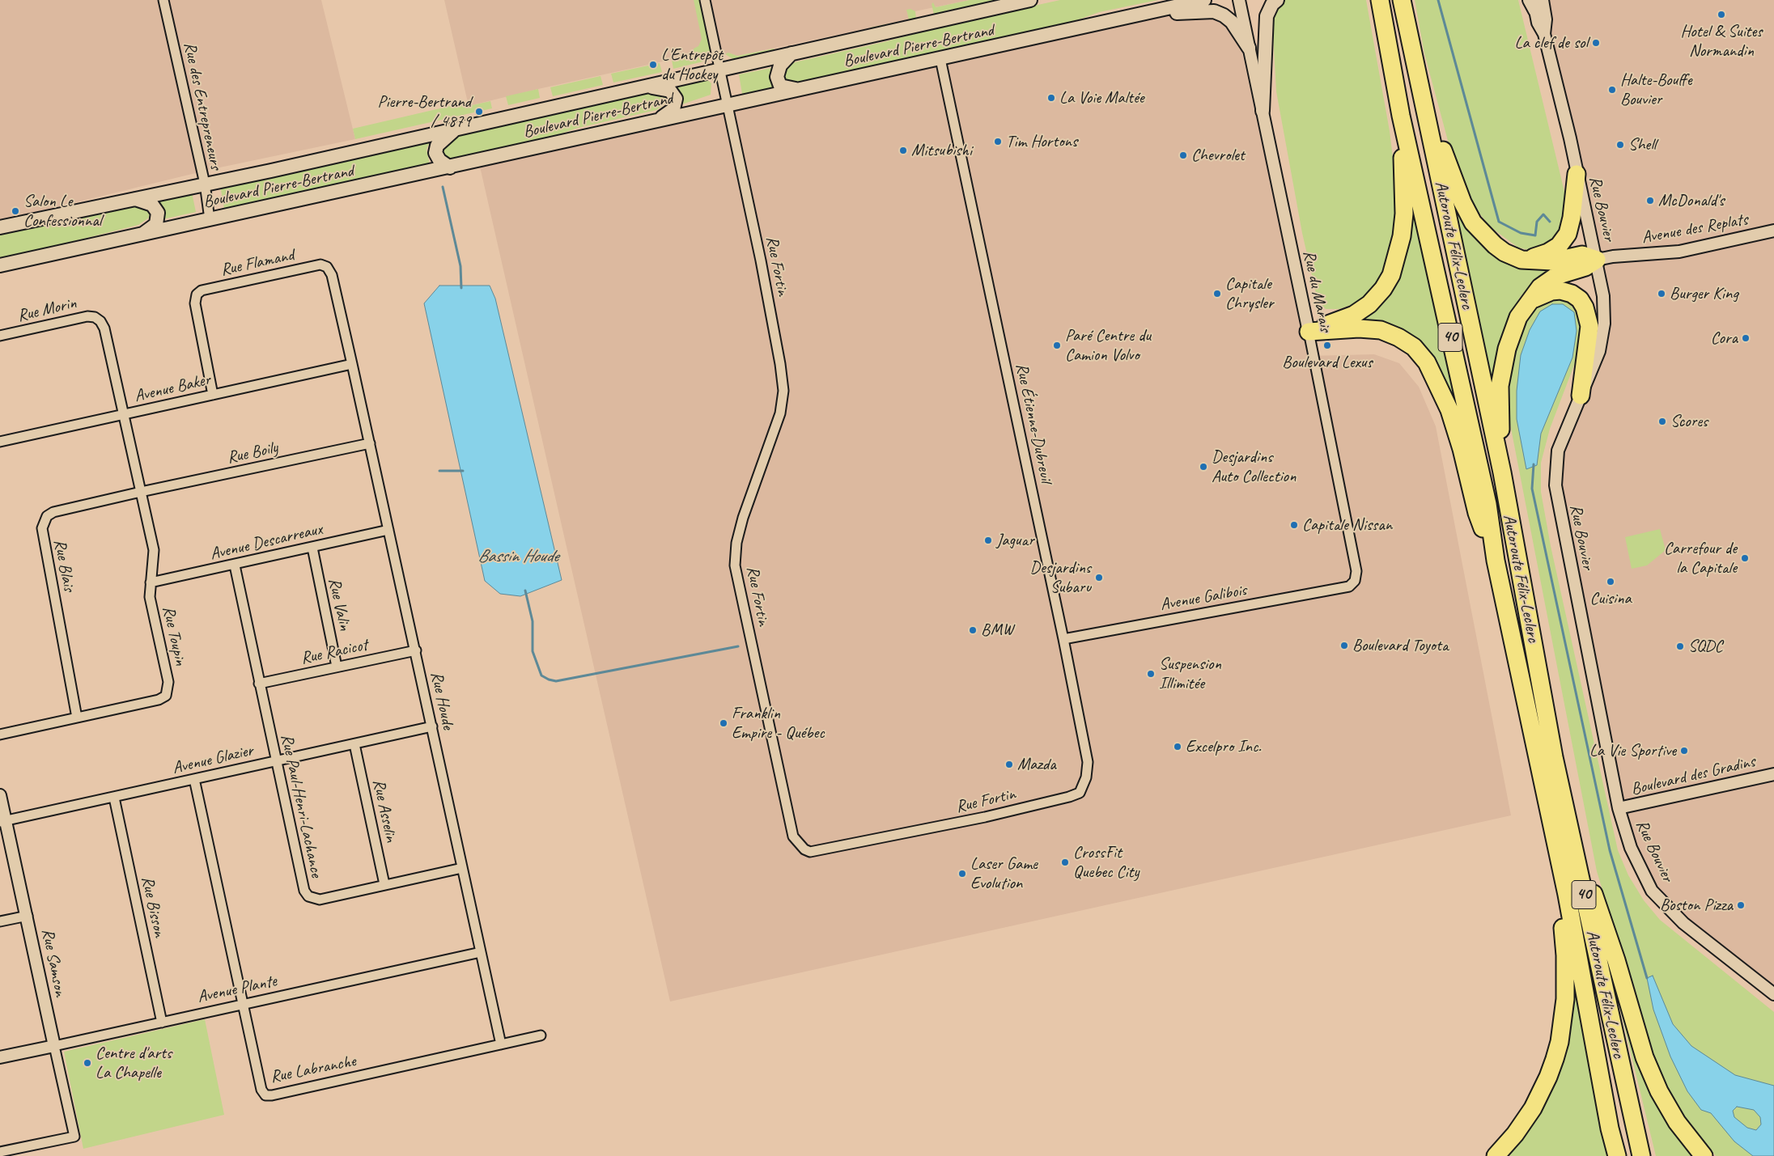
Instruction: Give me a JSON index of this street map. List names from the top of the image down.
{
  "streets": {
    "highway": ["Autoroute Félix-Leclerc", "40"],
    "main road": ["Boulevard Pierre-Bertrand"],
    "street": [
      "Rue des Entrepreneurs",
      "Rue Bouvier",
      "Avenue des Replats",
      "Rue Flamand",
      "Rue Fortin",
      "Rue du Marais",
      "Rue Morin",
      "Avenue Baker",
      "Rue Étienne-Dubreuil",
      "Rue Boily",
      "Avenue Descarreaux",
      "Rue Blais",
      "Avenue Galibois",
      "Rue Valin",
      "Rue Toupin",
      "Rue Racicot",
      "Rue Houde",
      "Avenue Glazier",
      "Boulevard des Gradins",
      "Rue Paul-Henri-Lachance",
      "Rue Asselin",
      "Rue Bisson",
      "Rue Samson",
      "Avenue Plante",
      "Rue Labranche"
    ]
  },
  "crossings": [
    ["Boulevard Pierre-Bertrand", "Rue des Entrepreneurs"],
    ["Boulevard Pierre-Bertrand", "Rue Fortin"],
    ["Boulevard Pierre-Bertrand", "Rue Étienne-Dubreuil"],
    ["Rue Bouvier", "Avenue des Replats"],
    ["Rue Bouvier", "Boulevard des Gradins"],
    ["Rue Flamand", "Avenue Baker"],
    ["Rue Flamand", "Rue Houde"],
    ["Rue Fortin", "Rue Étienne-Dubreuil"],
    ["Rue du Marais", "Avenue Galibois"],
    ["Rue Morin", "Avenue Baker"],
    ["Rue Morin", "Rue Toupin"],
    ["Avenue Baker", "Rue Toupin"],
    ["Avenue Baker", "Rue Houde"],
    ["Rue Étienne-Dubreuil", "Avenue Galibois"],
    ["Rue Boily", "Rue Blais"],
    ["Rue Boily", "Rue Toupin"],
    ["Rue Boily", "Rue Houde"],
    ["Avenue Descarreaux", "Rue Valin"],
    ["Avenue Descarreaux", "Rue Toupin"],
    ["Avenue Descarreaux", "Rue Houde"],
    ["Avenue Descarreaux", "Rue Paul-Henri-Lachance"],
    ["Rue Blais", "Rue Toupin"],
    ["Rue Valin", "Rue Racicot"],
    ["Rue Racicot", "Rue Houde"],
    ["Rue Racicot", "Rue Paul-Henri-Lachance"],
    ["Rue Houde", "Avenue Glazier"],
    ["Rue Houde", "Rue Paul-Henri-Lachance"],
    ["Rue Houde", "Avenue Plante"],
    ["Rue Houde", "Rue Labranche"],
    ["Avenue Glazier", "Rue Paul-Henri-Lachance"],
    ["Avenue Glazier", "Rue Asselin"],
    ["Avenue Glazier", "Rue Bisson"],
    ["Avenue Glazier", "Rue Samson"],
    ["Avenue Glazier", "Rue Labranche"],
    ["Rue Paul-Henri-Lachance", "Rue Asselin"],
    ["Rue Bisson", "Avenue Plante"],
    ["Rue Samson", "Avenue Plante"],
    ["Avenue Plante", "Rue Labranche"]
  ],
  "water": ["Bassin Houde"],
  "places": [
    "Hotel & Suites Normandin",
    "La clef de sol",
    "L'Entrepôt du Hockey",
    "Halte-Bouffe Bouvier",
    "La Voie Maltée",
    "Pierre-Bertrand / 4879",
    "Tim Hortons",
    "Shell",
    "Mitsubishi",
    "Chevrolet",
    "McDonald's",
    "Salon Le Confessionnal",
    "Capitale Chrysler",
    "Burger King",
    "Cora",
    "Paré Centre du Camion Volvo",
    "Boulevard Lexus",
    "Scores",
    "Desjardins Auto Collection",
    "Capitale Nissan",
    "Jaguar",
    "Carrefour de la Capitale",
    "Desjardins Subaru",
    "Cuisina",
    "BMW",
    "Boulevard Toyota",
    "SQDC",
    "Suspension Illimitée",
    "Franklin Empire - Québec",
    "Excelpro Inc.",
    "La Vie Sportive",
    "Mazda",
    "CrossFit Quebec City",
    "Laser Game Evolution",
    "Boston Pizza",
    "Centre d'arts La Chapelle"
  ]
}
